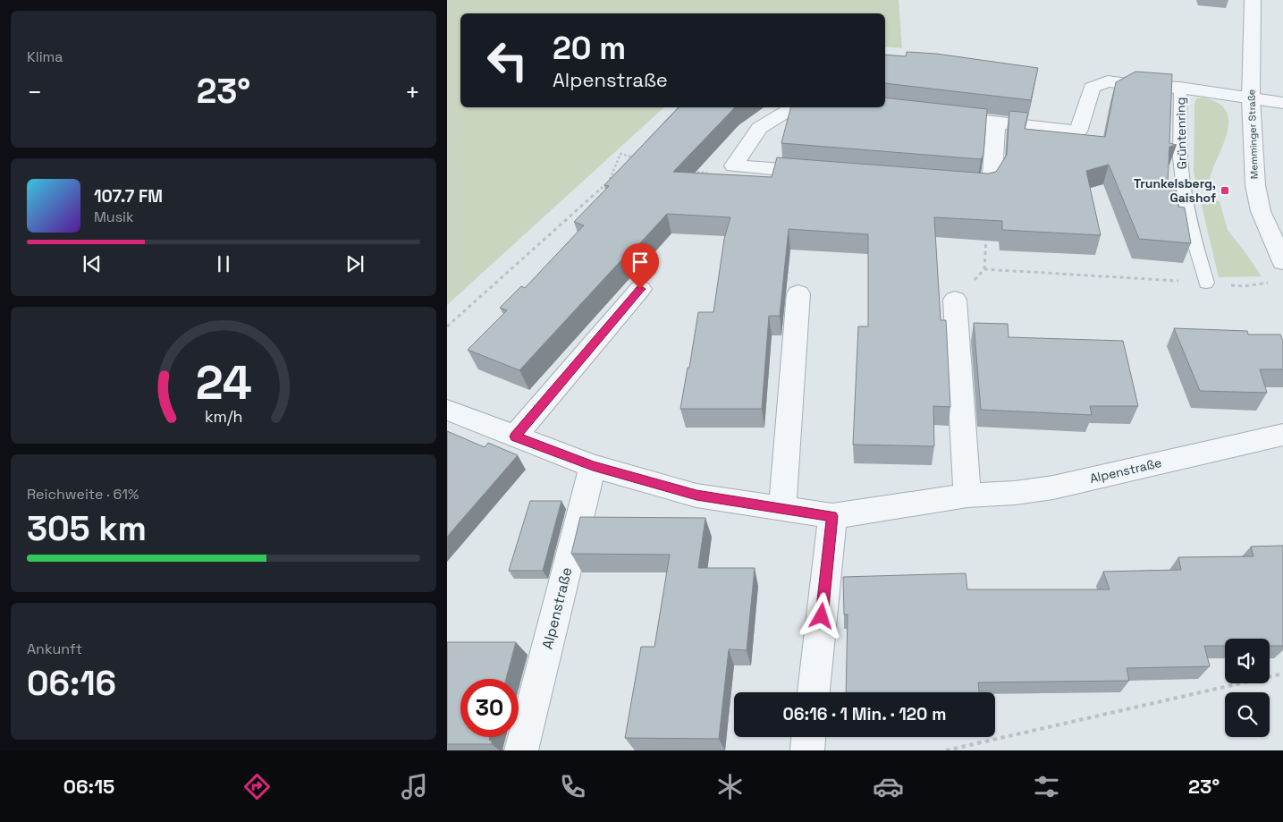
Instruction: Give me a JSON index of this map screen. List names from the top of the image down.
{
  "streets": {
    "street": ["Grüntenring", "Memminger Straße", "Alpenstraße"]
  },
  "crossings": [
    ["Grüntenring", "Memminger Straße"]
  ],
  "places": {
    "transit": ["Trunkelsberg, Gaishof"]
  },
  "page": {
    "tile": [
      "Klima",
      ["Reichweite · 61%", "305 km"],
      ["Ankunft", "06:16"]
    ],
    "turn": ["20 m", "Alpenstraße"],
    "heat": ["−", "23°", "+"],
    "song": ["107.7 FM", "Musik"],
    "limit": "30",
    "trip": "06:16 · 1 Min. · 120 m",
    "tabs": ["06:15", "23°"],
    "gauge": ["24", "km/h"]
  }
}
